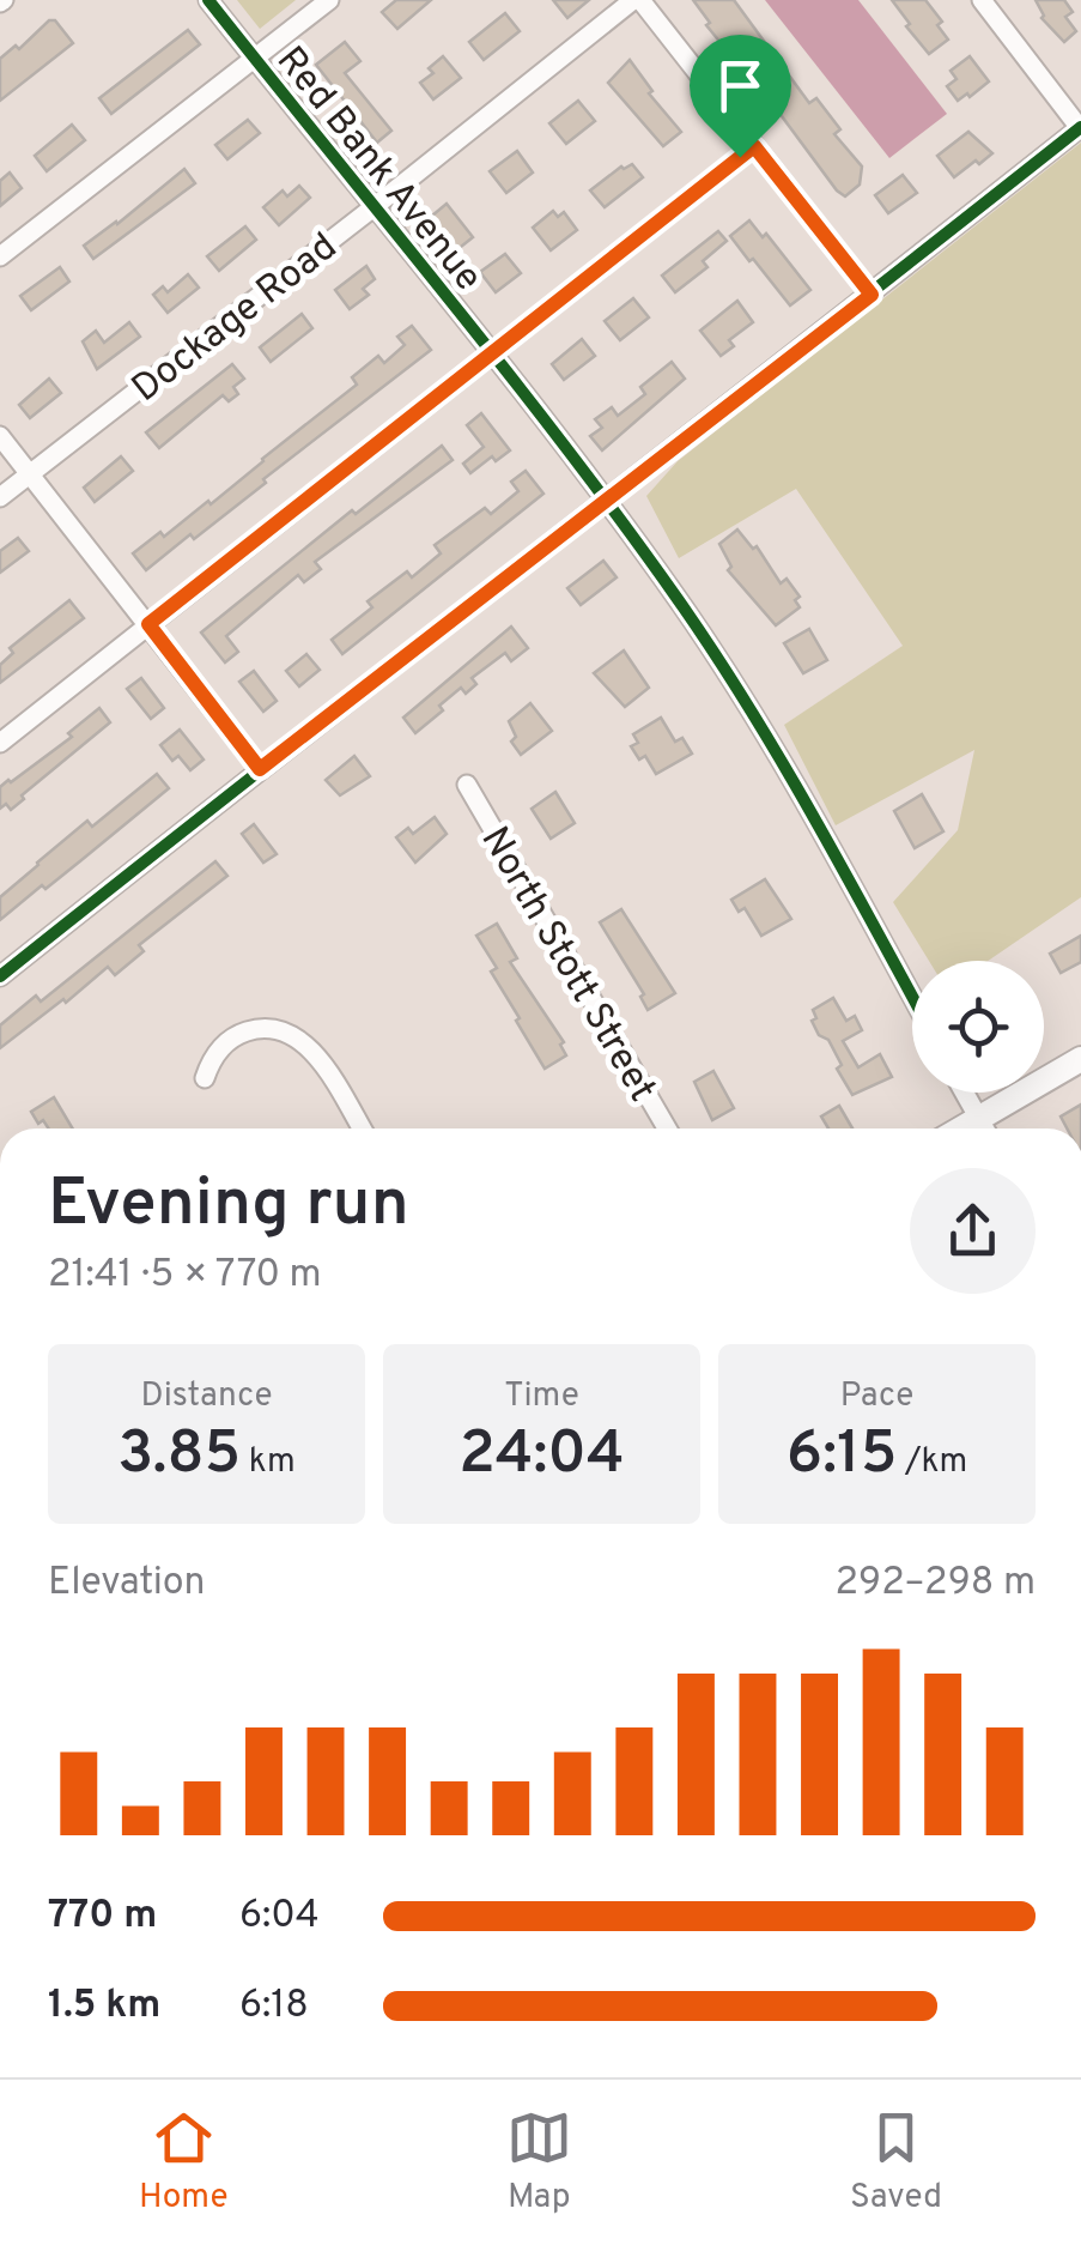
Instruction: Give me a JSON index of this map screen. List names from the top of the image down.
{
  "streets": {
    "street": ["Red Bank Avenue", "Dockage Road", "North Stott Street"]
  },
  "crossings": [
    ["Red Bank Avenue", "Dockage Road"]
  ],
  "page": {
    "heading": ["Evening run", "21:41 · 5 × 770 m"],
    "stats": [
      ["Distance", "3.85 km"],
      ["Time", "24:04"],
      ["Pace", "6:15 /km"]
    ],
    "chart": ["Elevation", "292–298 m"],
    "list": [
      {
        "name": "770 m",
        "note": "6:04"
      },
      {
        "name": "1.5 km",
        "note": "6:18"
      }
    ],
    "tabs": ["Home", "Map", "Saved"]
  }
}
